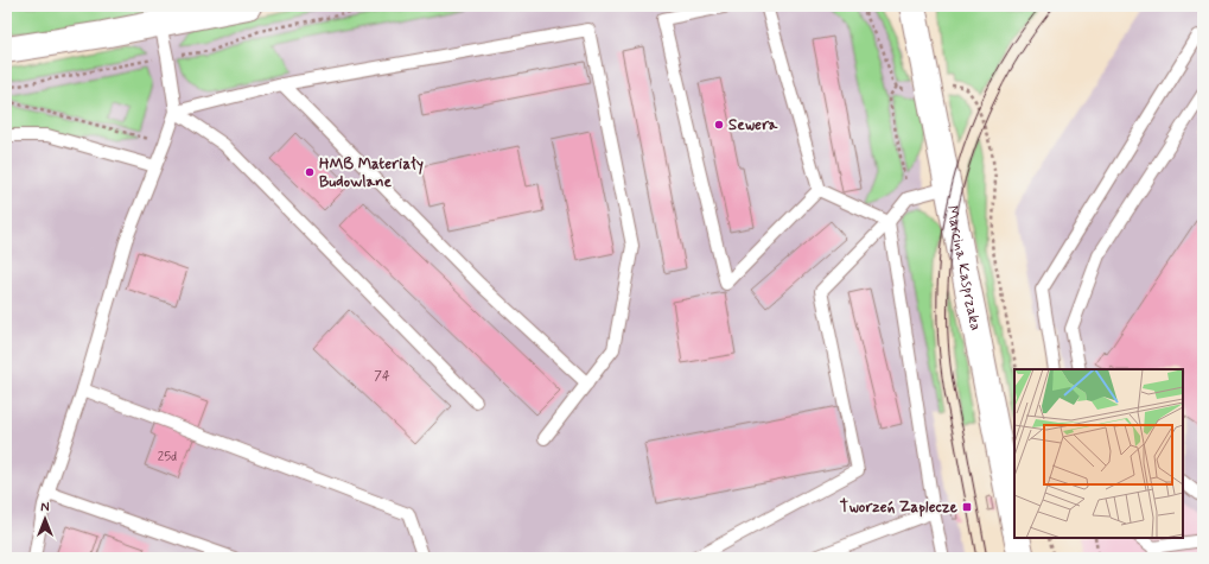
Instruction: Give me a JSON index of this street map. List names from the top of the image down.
{
  "streets": {
    "street": ["Marcina Kasprzaka"]
  },
  "places": {
    "other": ["Sewera", "HMB Materiały Budowlane"],
    "transit": ["Tworzeń Zaplecze"]
  },
  "house_numbers": ["74", "25d"],
  "north": "top"
}
